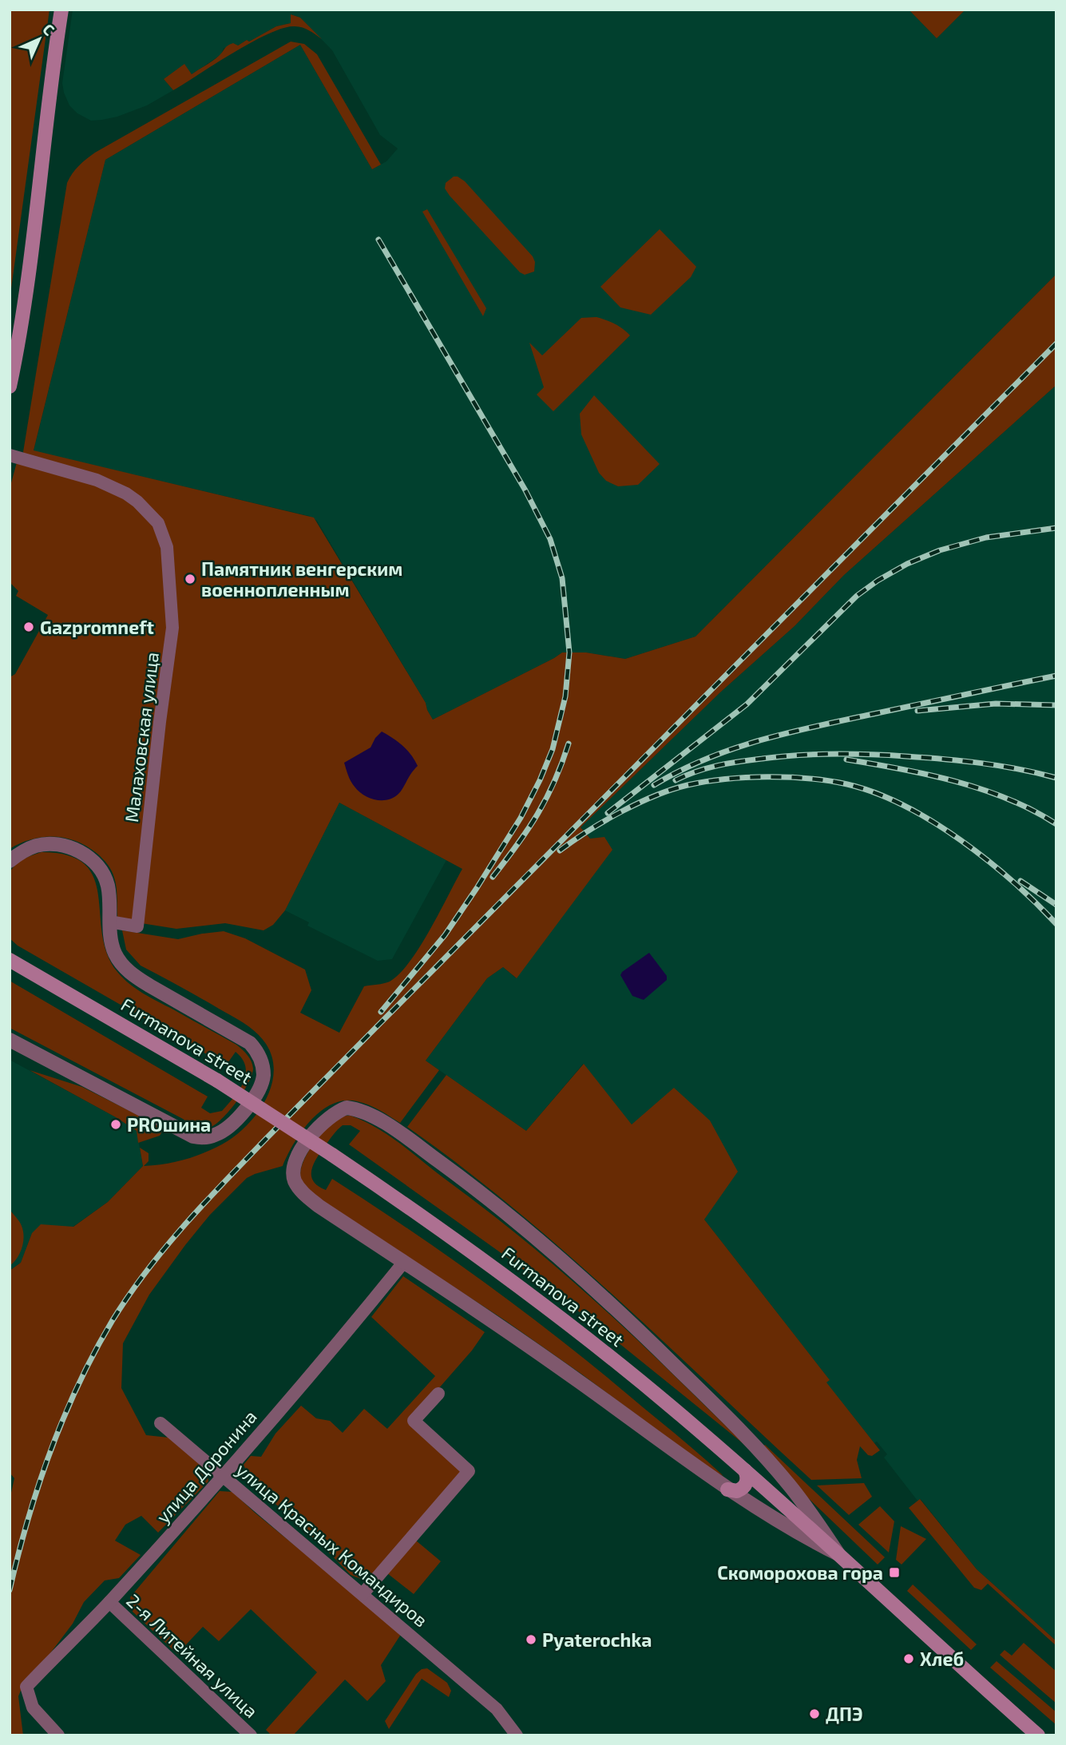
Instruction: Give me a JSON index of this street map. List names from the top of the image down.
{
  "streets": {
    "main road": ["Furmanova street"],
    "street": [
      "Малаховская улица",
      "улица Доронина",
      "улица Красных Командиров",
      "2-я Литейная улица"
    ]
  },
  "crossings": [
    ["улица Доронина", "улица Красных Командиров"],
    ["улица Доронина", "2-я Литейная улица"]
  ],
  "places": {
    "other": [
      "Памятник венгерским военнопленным",
      "Gazpromneft",
      "PROшина",
      "Pyaterochka",
      "Хлеб",
      "ДПЭ"
    ],
    "transit": ["Скоморохова гора"]
  },
  "north": "top right"
}
